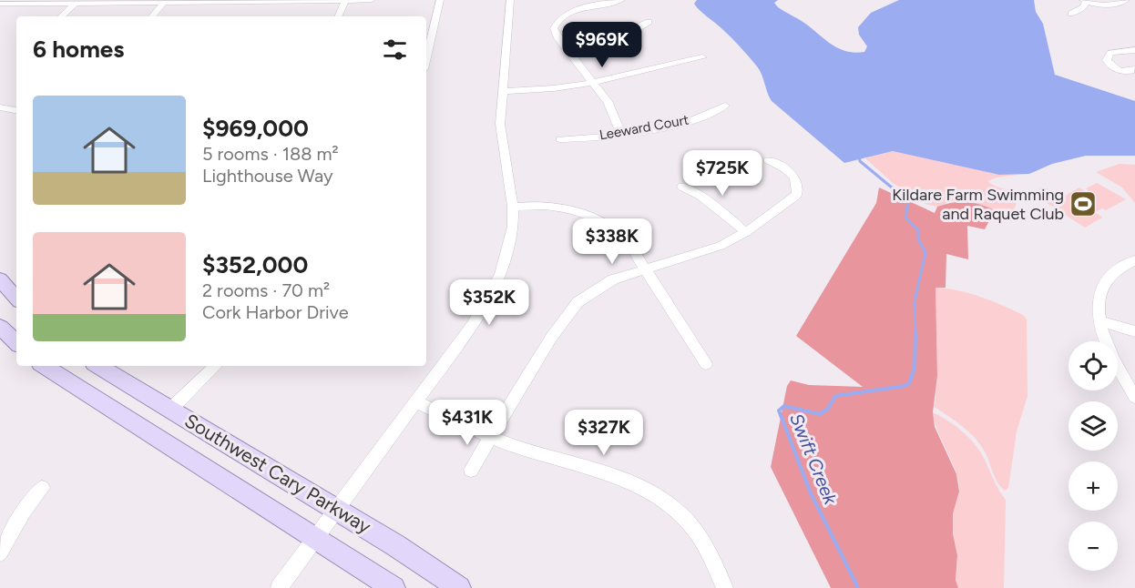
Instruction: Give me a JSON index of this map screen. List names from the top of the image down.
{
  "streets": {
    "main road": ["Southwest Cary Parkway"],
    "street": ["Leeward Court"]
  },
  "water": ["Swift Creek"],
  "places": {
    "sports": ["Kildare Farm Swimming and Raquet Club"]
  },
  "page": {
    "heading": "6 homes",
    "price": [
      "$969K",
      "$725K",
      "$338K",
      "$352K",
      "$431K",
      "$327K"
    ],
    "list": [
      {
        "name": "$969,000",
        "note": "5 rooms · 188 m² · Lighthouse Way"
      },
      {
        "name": "$352,000",
        "note": "2 rooms · 70 m² · Cork Harbor Drive"
      }
    ],
    "map_buttons": ["+", "−"]
  }
}
